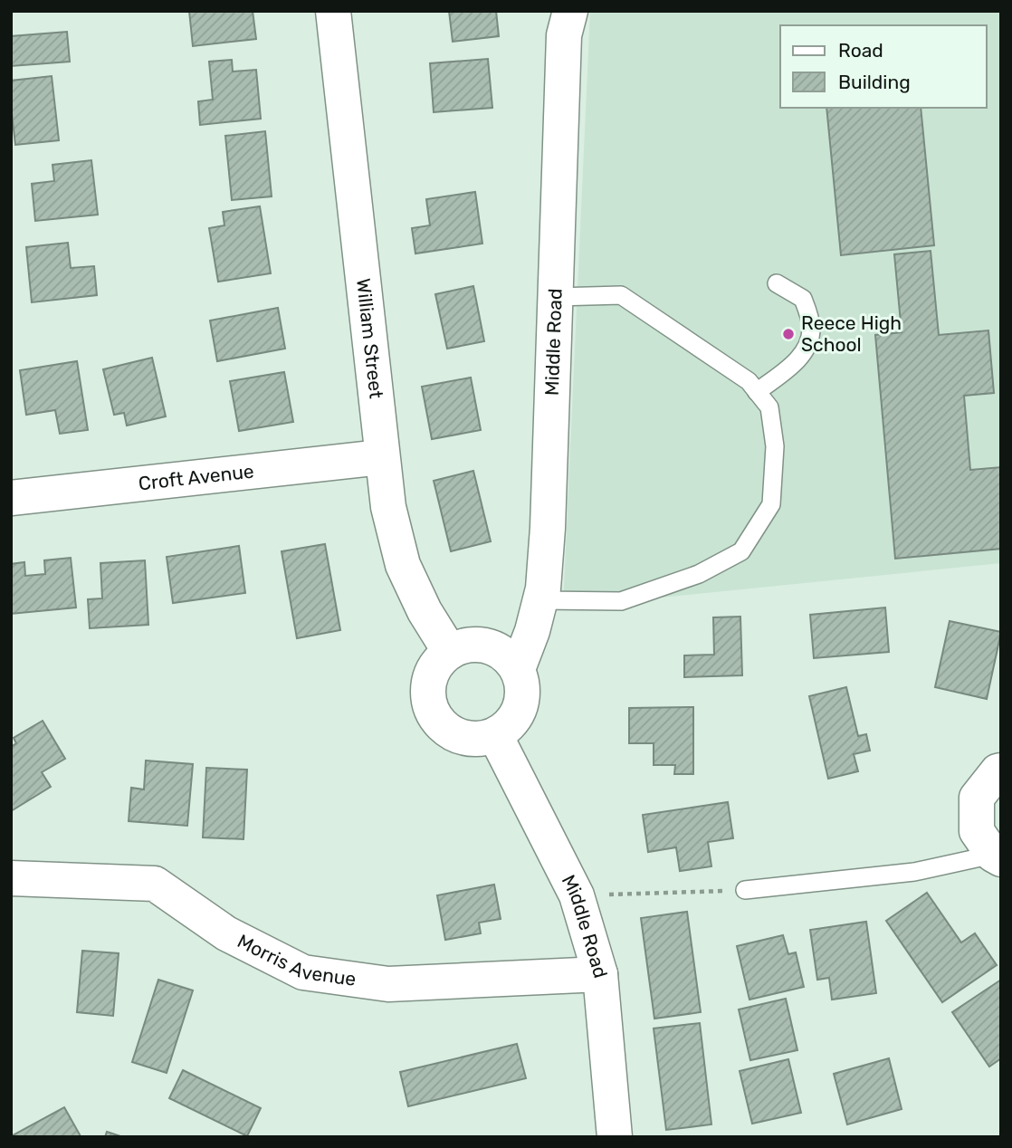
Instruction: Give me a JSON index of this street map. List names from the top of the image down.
{
  "streets": {
    "street": [
      "William Street",
      "Middle Road",
      "Croft Avenue",
      "Morris Avenue"
    ]
  },
  "crossings": [
    ["William Street", "Middle Road"],
    ["William Street", "Croft Avenue"],
    ["Middle Road", "Morris Avenue"]
  ],
  "places": ["Reece High School"],
  "legend": ["Road", "Building"]
}
